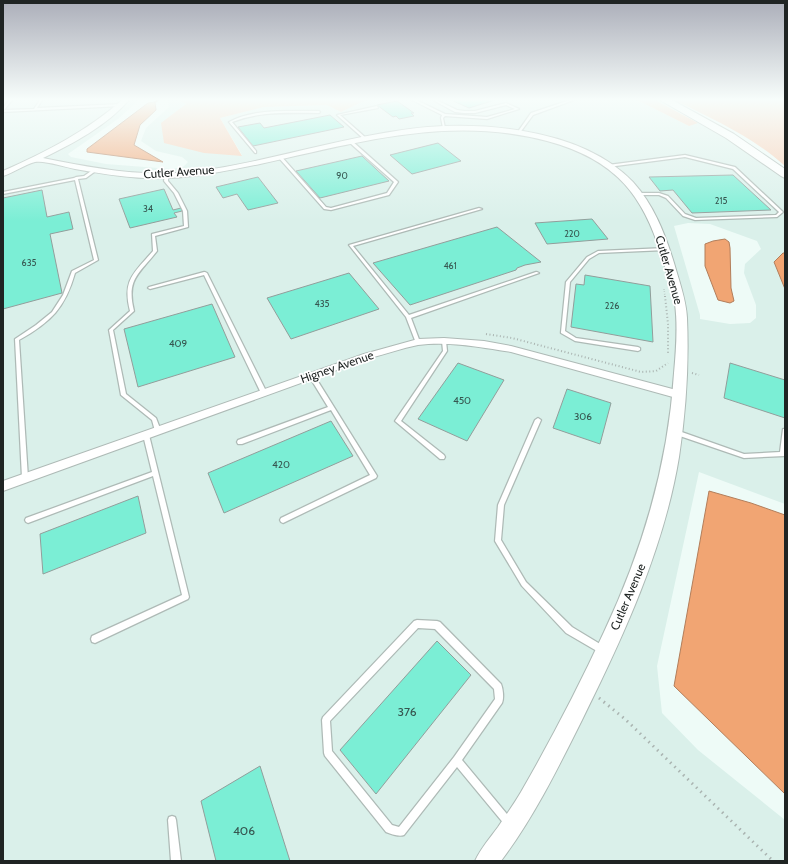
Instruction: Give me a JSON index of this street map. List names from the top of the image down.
{
  "streets": {
    "street": ["Cutler Avenue", "Higney Avenue"]
  },
  "crossings": [
    ["Cutler Avenue", "Higney Avenue"]
  ],
  "house_numbers": [
    "90",
    "215",
    "34",
    "220",
    "635",
    "461",
    "435",
    "226",
    "409",
    "450",
    "306",
    "420",
    "376",
    "406"
  ]
}
